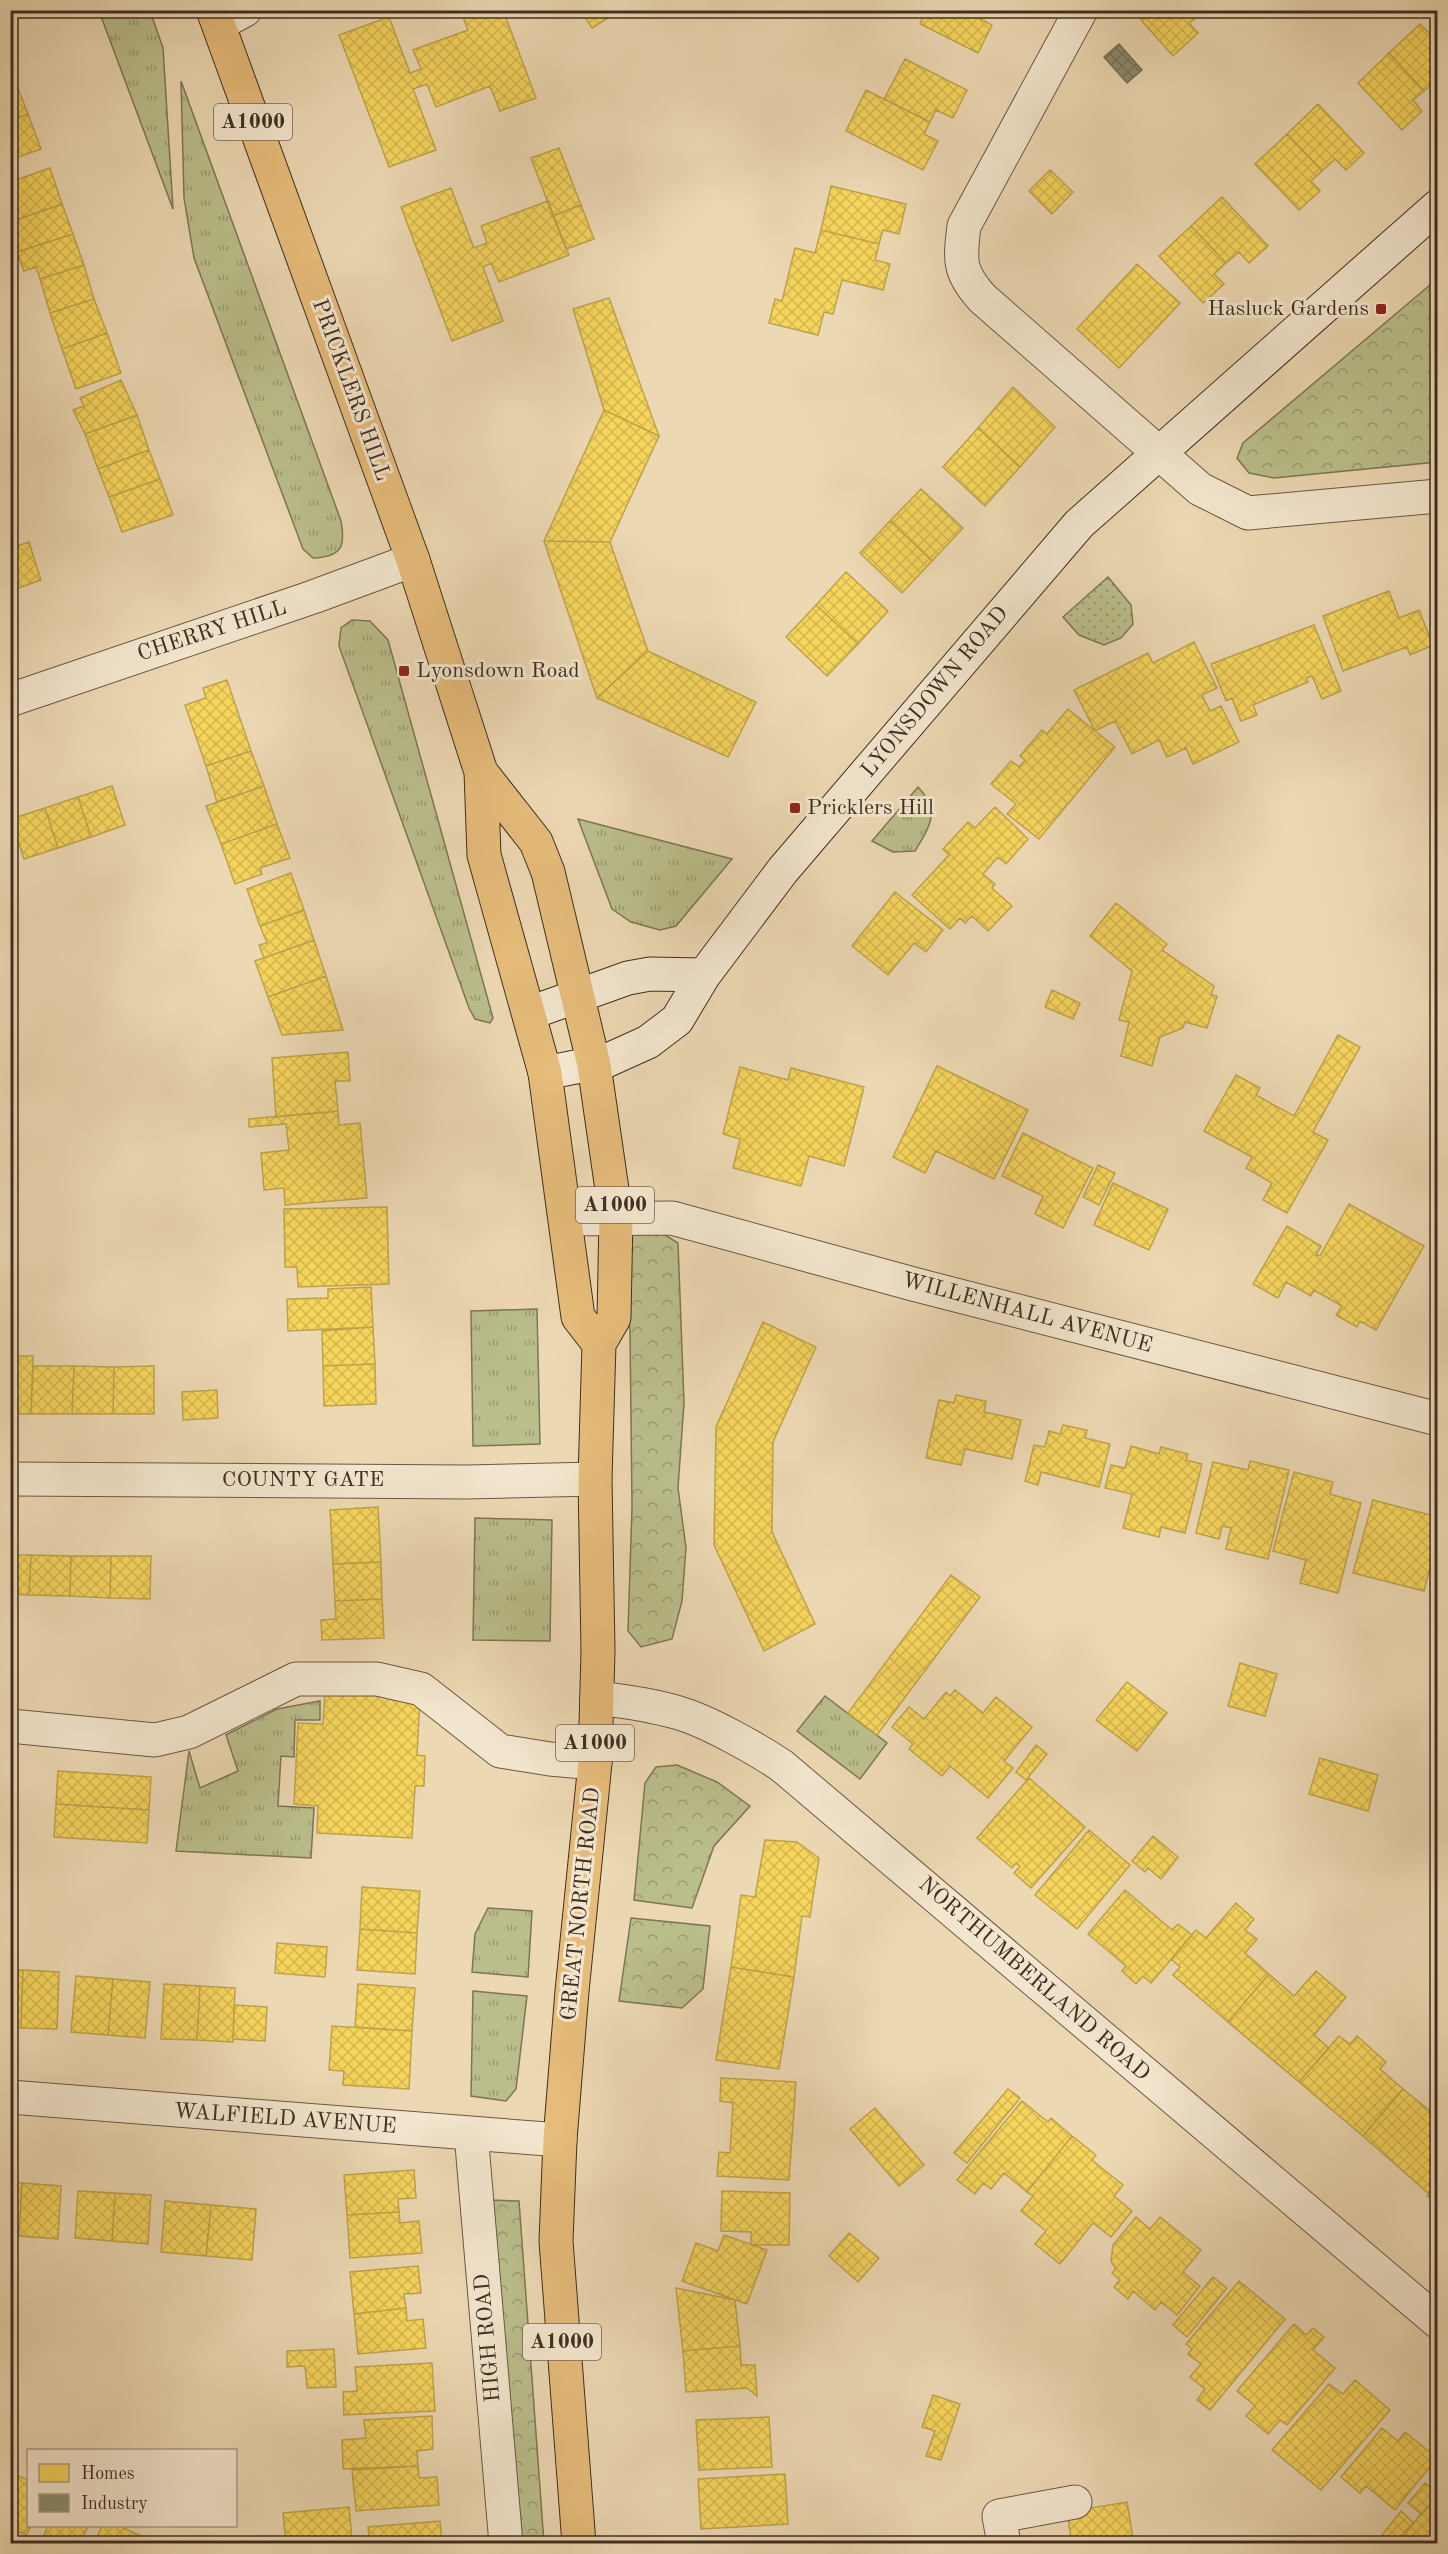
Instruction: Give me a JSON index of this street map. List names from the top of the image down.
{
  "streets": {
    "main road": ["A1000", "PRICKLERS HILL", "GREAT NORTH ROAD"],
    "street": [
      "CHERRY HILL",
      "LYONSDOWN ROAD",
      "WILLENHALL AVENUE",
      "COUNTY GATE",
      "NORTHUMBERLAND ROAD",
      "WALFIELD AVENUE",
      "HIGH ROAD"
    ]
  },
  "crossings": [
    ["A1000", "PRICKLERS HILL"],
    ["A1000", "LYONSDOWN ROAD"],
    ["A1000", "WILLENHALL AVENUE"],
    ["A1000", "GREAT NORTH ROAD"],
    ["A1000", "WALFIELD AVENUE"],
    ["PRICKLERS HILL", "CHERRY HILL"],
    ["PRICKLERS HILL", "GREAT NORTH ROAD"],
    ["LYONSDOWN ROAD", "GREAT NORTH ROAD"],
    ["WILLENHALL AVENUE", "GREAT NORTH ROAD"],
    ["COUNTY GATE", "GREAT NORTH ROAD"],
    ["GREAT NORTH ROAD", "NORTHUMBERLAND ROAD"],
    ["GREAT NORTH ROAD", "WALFIELD AVENUE"],
    ["WALFIELD AVENUE", "HIGH ROAD"]
  ],
  "places": {
    "transit": ["Hasluck Gardens", "Lyonsdown Road", "Pricklers Hill"]
  },
  "legend": ["Homes", "Industry"]
}
